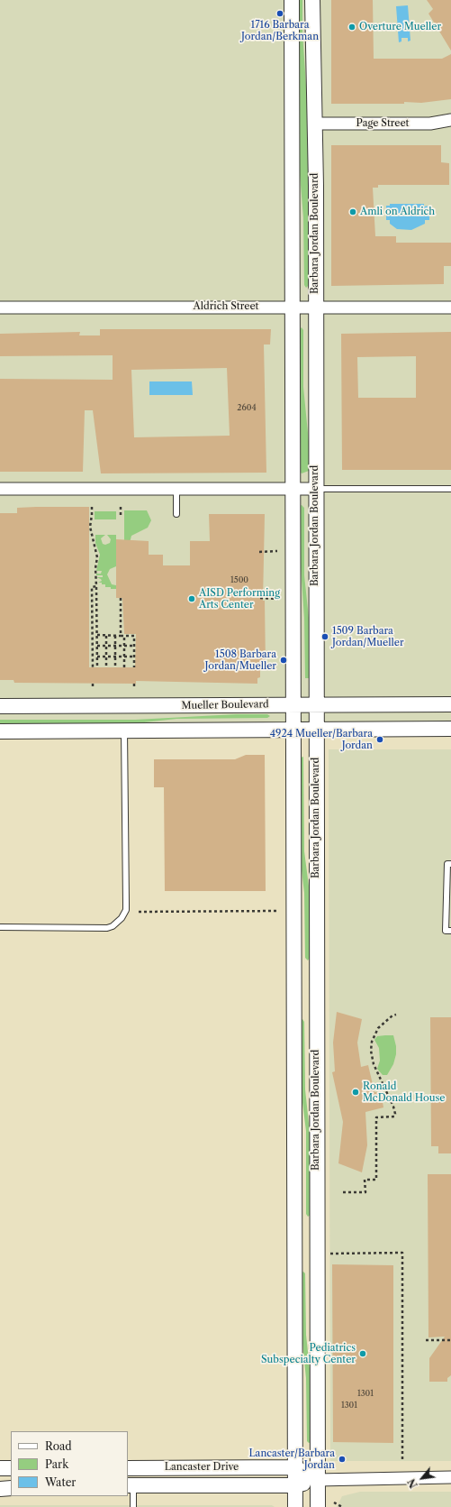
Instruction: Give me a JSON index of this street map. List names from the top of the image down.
{
  "streets": {
    "street": [
      "Page Street",
      "Barbara Jordan Boulevard",
      "Aldrich Street",
      "Mueller Boulevard",
      "Lancaster Drive"
    ]
  },
  "crossings": [
    ["Page Street", "Barbara Jordan Boulevard"],
    ["Barbara Jordan Boulevard", "Aldrich Street"],
    ["Barbara Jordan Boulevard", "Mueller Boulevard"],
    ["Barbara Jordan Boulevard", "Lancaster Drive"]
  ],
  "places": [
    "1716 Barbara Jordan/Berkman",
    "Overture Mueller",
    "Amli on Aldrich",
    "AISD Performing Arts Center",
    "1509 Barbara Jordan/Mueller",
    "1508 Barbara Jordan/Mueller",
    "4924 Mueller/Barbara Jordan",
    "Ronald McDonald House",
    "Pediatrics Subspecialty Center",
    "Lancaster/Barbara Jordan"
  ],
  "house_numbers": [
    "2604",
    "1500",
    "1301",
    "1301"
  ],
  "legend": ["Road", "Park", "Water"],
  "north": "bottom left"
}
